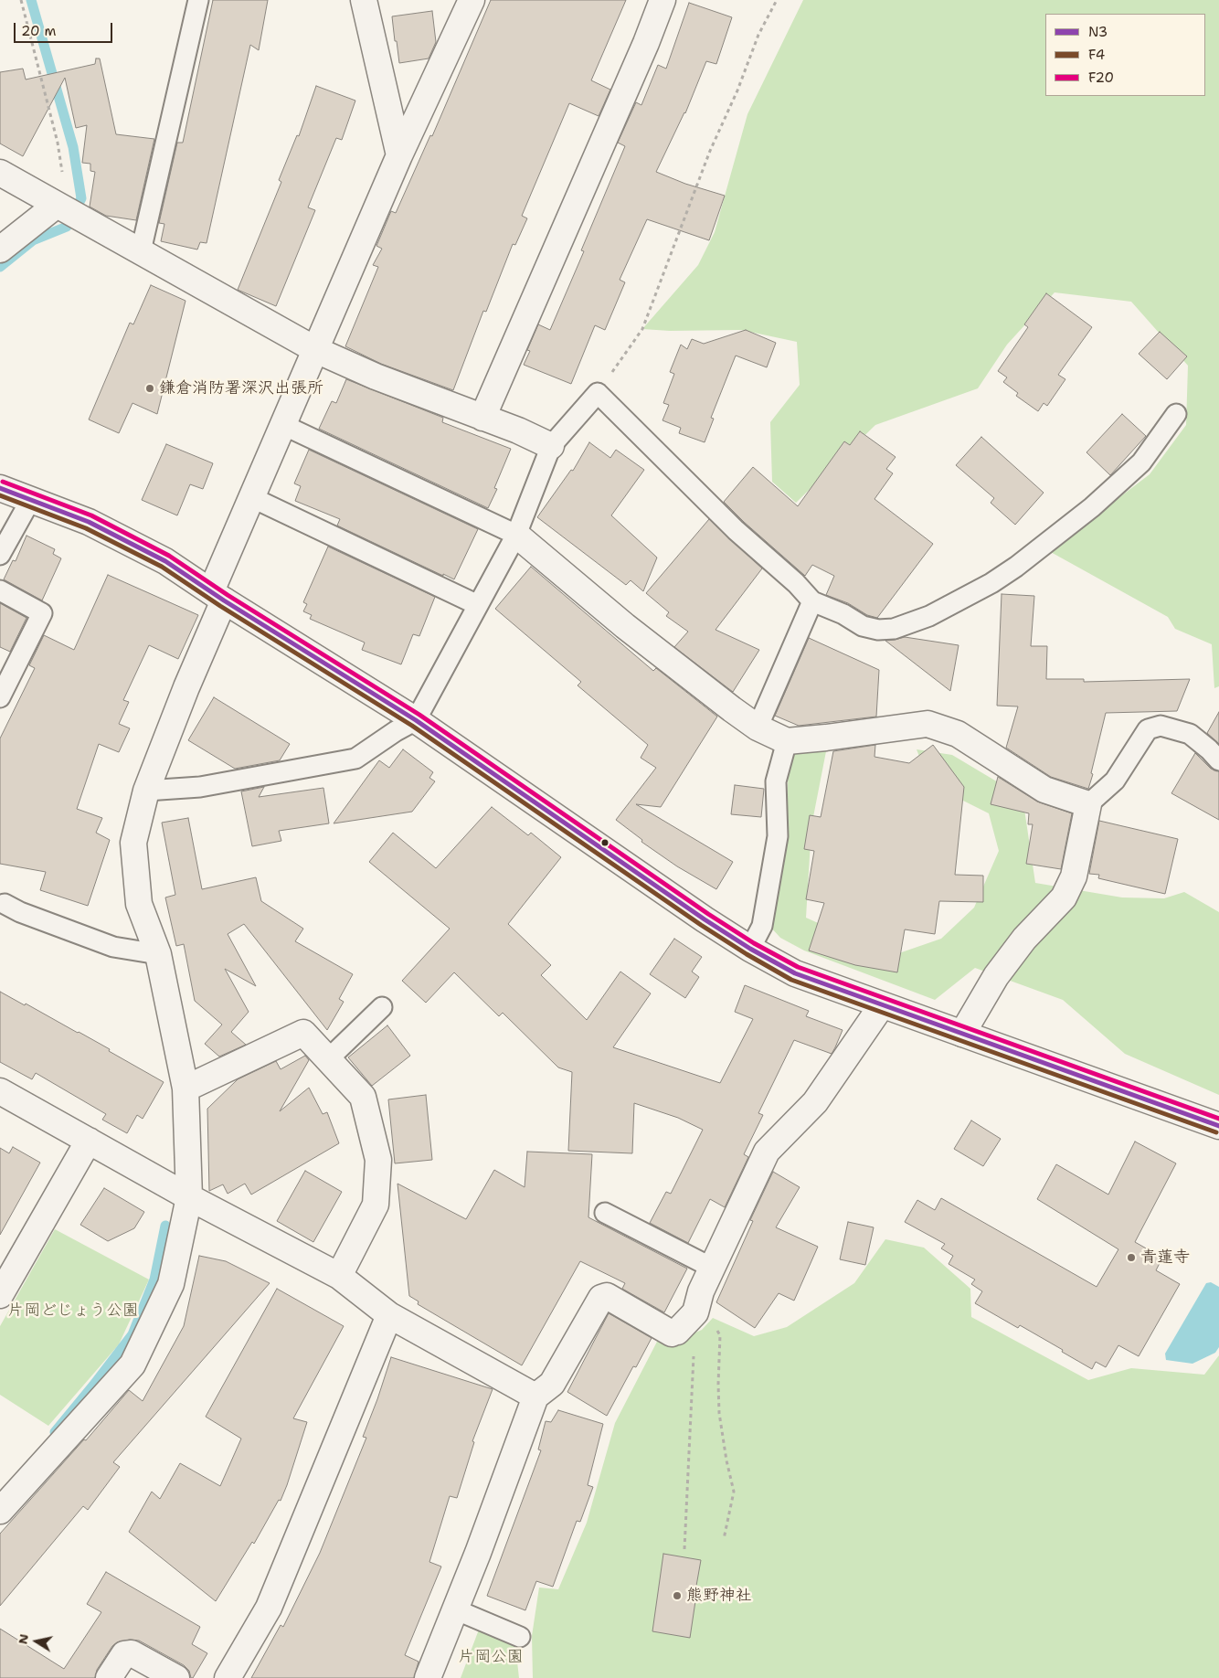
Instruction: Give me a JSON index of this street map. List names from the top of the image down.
{
  "parks": ["片岡どじょう公園", "片岡公園"],
  "places": ["鎌倉消防署深沢出張所", "青蓮寺", "熊野神社"],
  "lines": ["transit line F20", "transit line N3", "transit line F4"],
  "legend": ["N3", "F4", "F20"],
  "scale_bar": "20 m",
  "north": "left"
}
